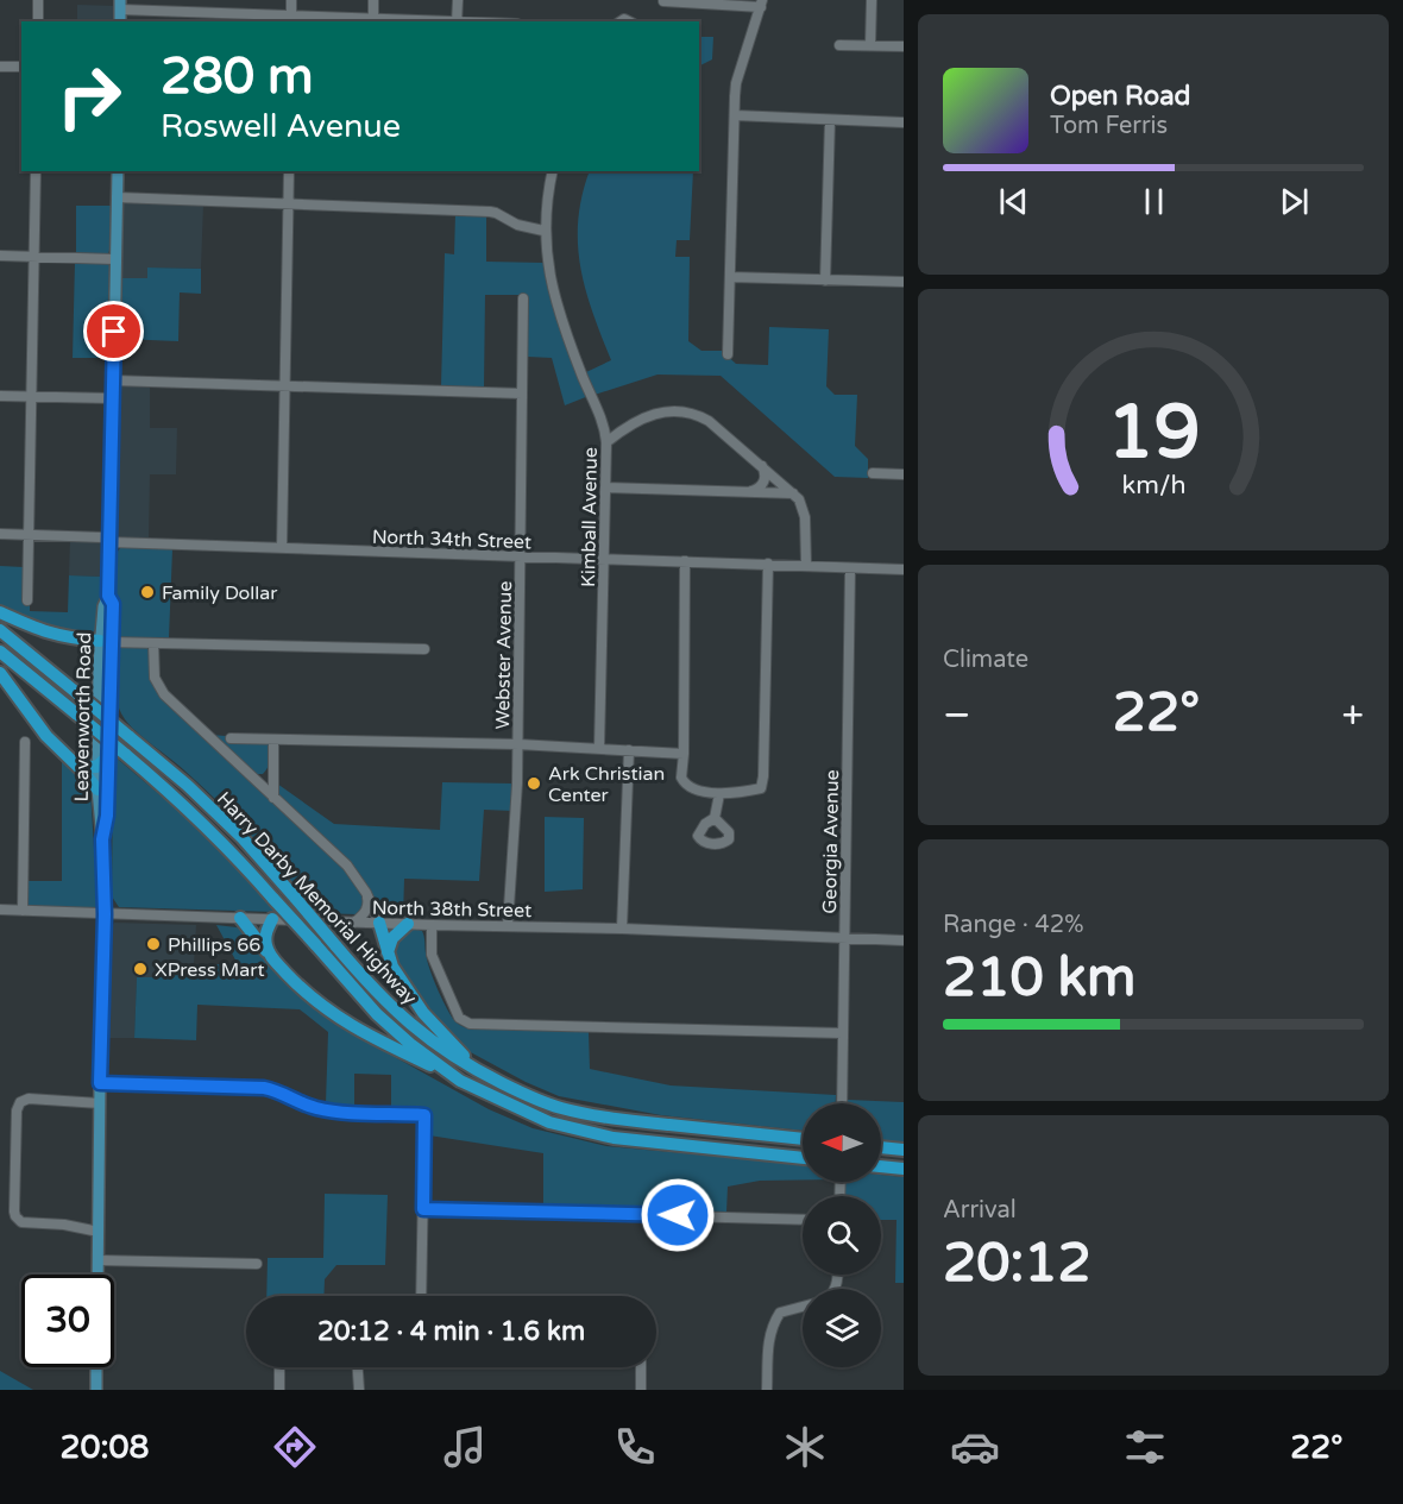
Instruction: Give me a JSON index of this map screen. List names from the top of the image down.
{
  "streets": {
    "highway": ["Harry Darby Memorial Highway"],
    "main road": ["Leavenworth Road"],
    "street": [
      "Kimball Avenue",
      "North 34th Street",
      "Webster Avenue",
      "Georgia Avenue",
      "North 38th Street"
    ]
  },
  "crossings": [
    ["Kimball Avenue", "North 34th Street"],
    ["North 34th Street", "Webster Avenue"],
    ["North 34th Street", "Leavenworth Road"],
    ["North 34th Street", "Georgia Avenue"],
    ["Webster Avenue", "North 38th Street"],
    ["Leavenworth Road", "North 38th Street"],
    ["Georgia Avenue", "North 38th Street"]
  ],
  "places": [
    "Family Dollar",
    "Ark Christian Center",
    "Phillips 66",
    "XPress Mart"
  ],
  "north": "left",
  "page": {
    "turn": ["280 m", "Roswell Avenue"],
    "song": ["Open Road", "Tom Ferris"],
    "tile": [
      "Climate",
      ["Range · 42%", "210 km"],
      ["Arrival", "20:12"]
    ],
    "heat": ["−", "22°", "+"],
    "limit": "30",
    "trip": "20:12 · 4 min · 1.6 km",
    "tabs": ["20:08", "22°"],
    "gauge": ["19", "km/h"]
  }
}
